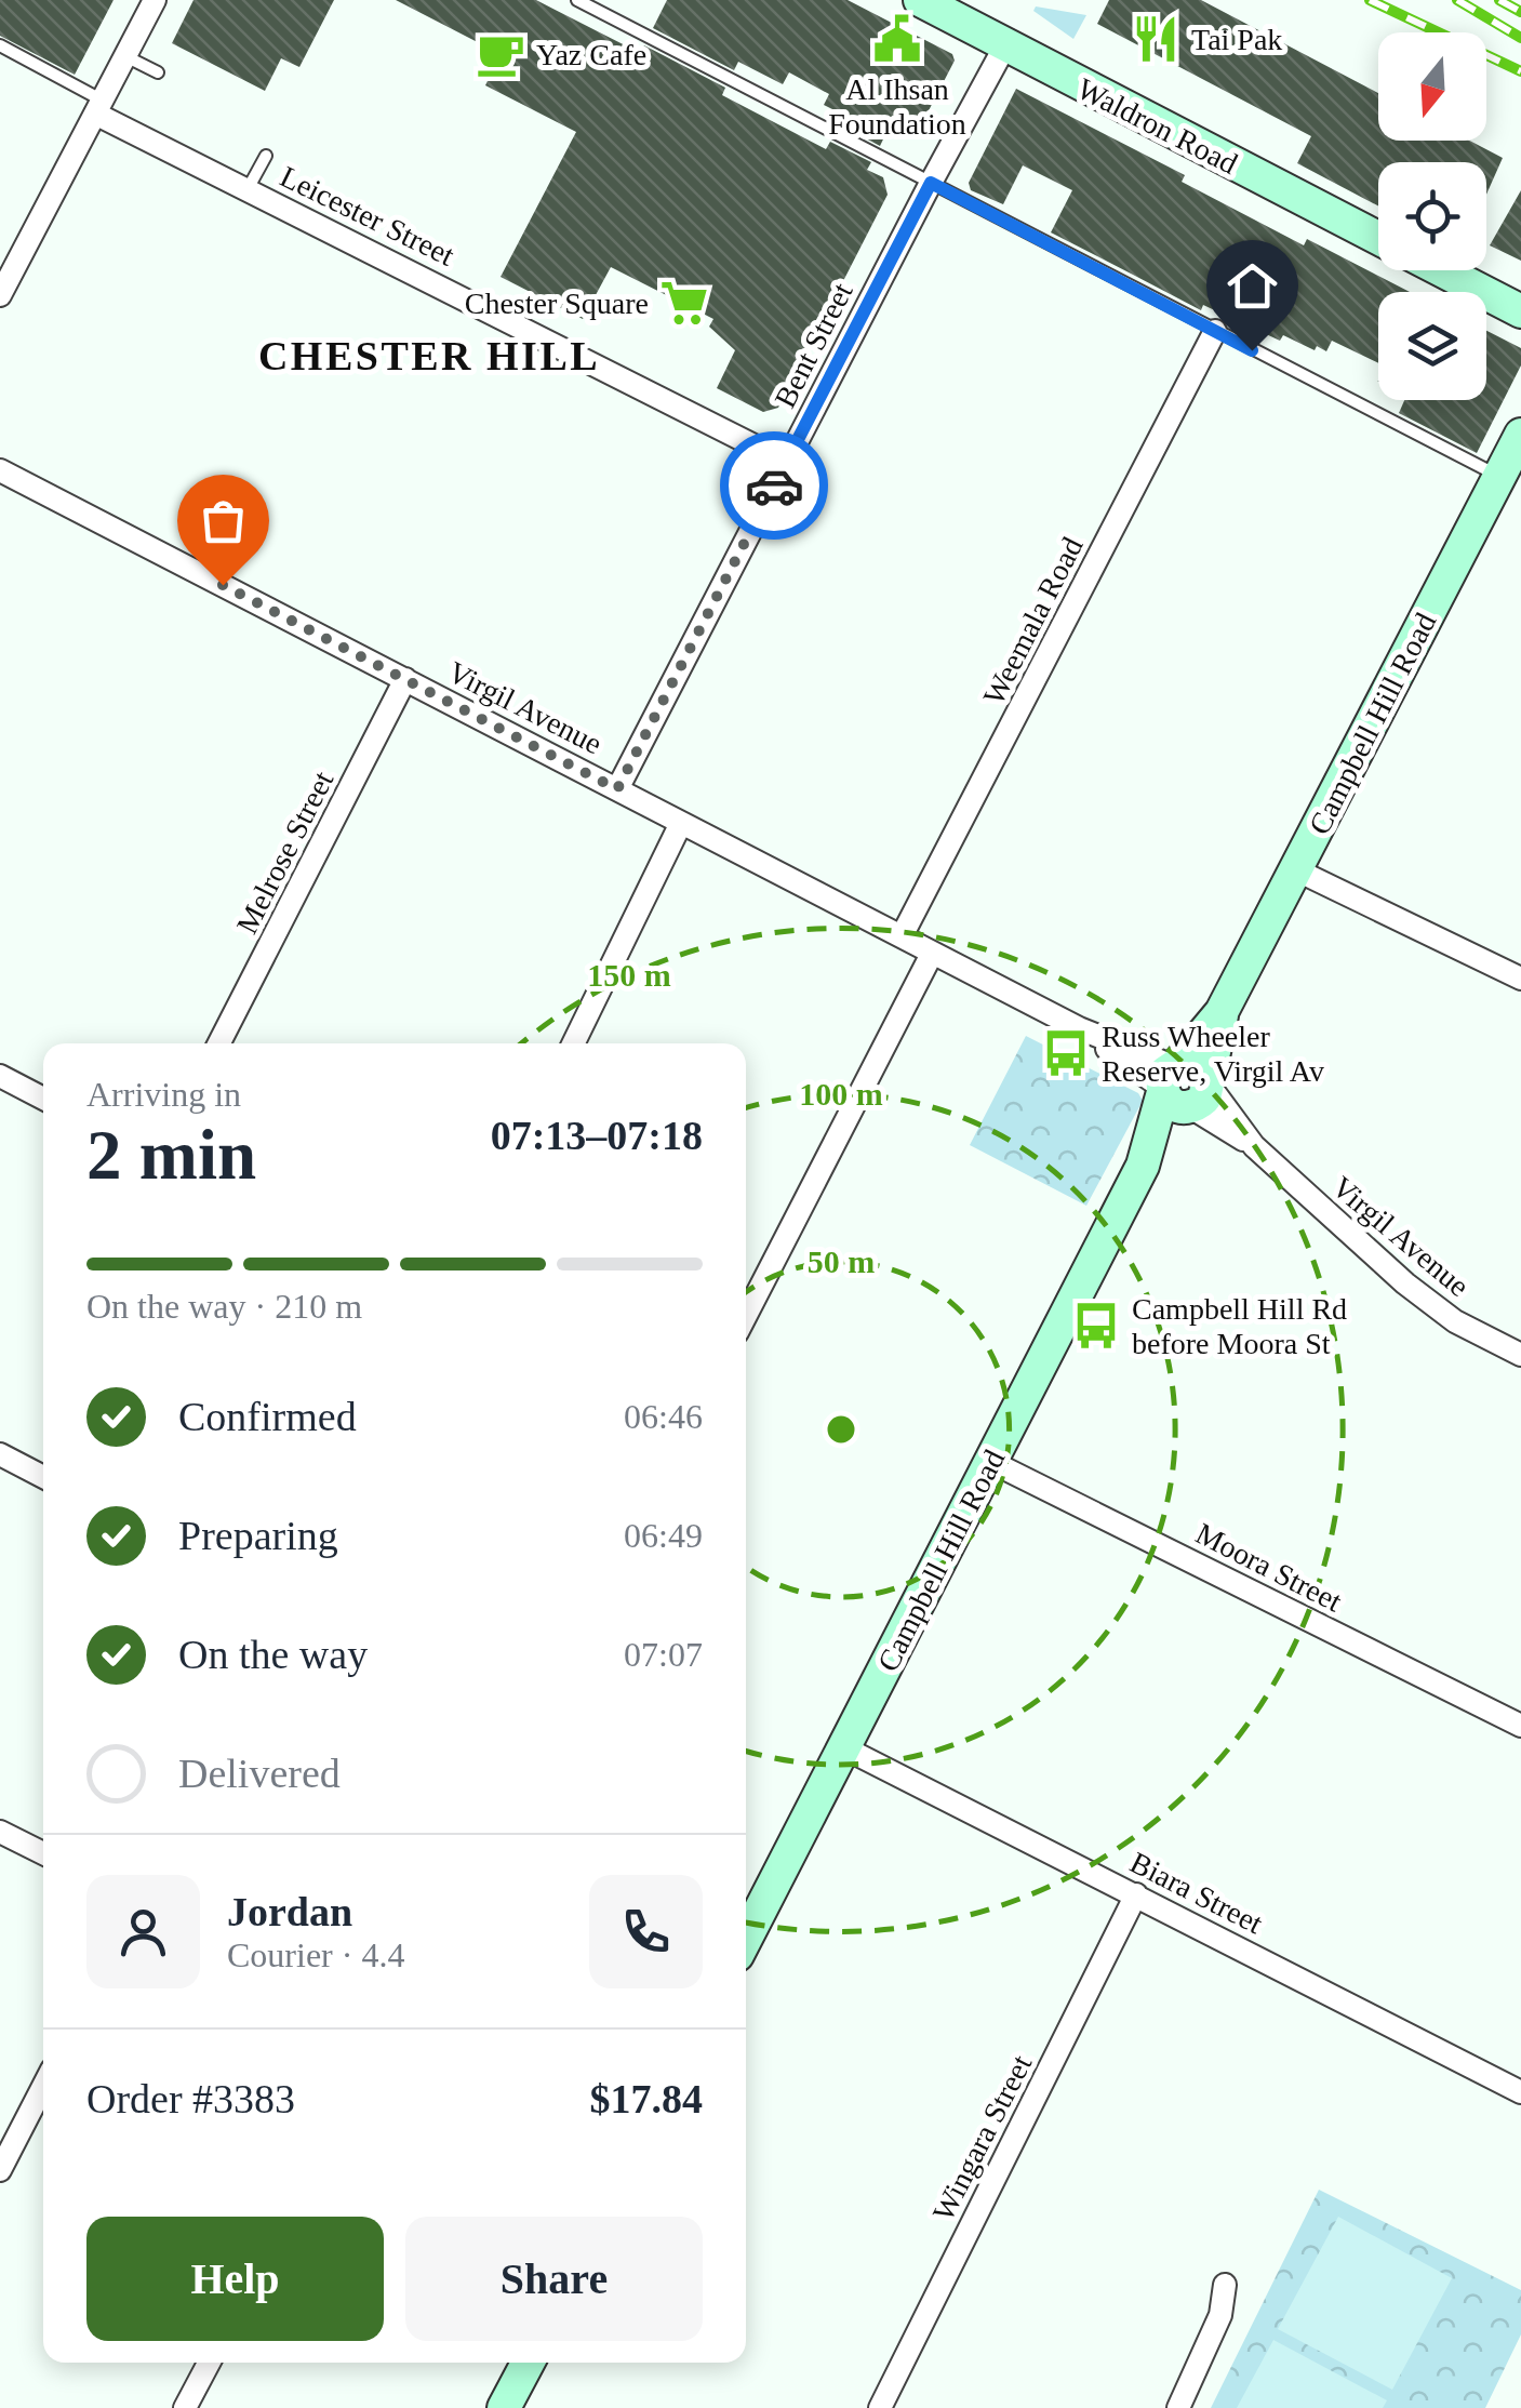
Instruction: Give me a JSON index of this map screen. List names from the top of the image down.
{
  "streets": {
    "street": [
      "Waldron Road",
      "Leicester Street",
      "Bent Street",
      "Weemala Road",
      "Virgil Avenue",
      "Campbell Hill Road",
      "Melrose Street",
      "Moora Street",
      "Biara Street",
      "Wingara Street"
    ]
  },
  "crossings": [
    ["Waldron Road", "Bent Street"],
    ["Leicester Street", "Bent Street"],
    ["Bent Street", "Virgil Avenue"],
    ["Weemala Road", "Virgil Avenue"],
    ["Virgil Avenue", "Campbell Hill Road"],
    ["Virgil Avenue", "Melrose Street"],
    ["Campbell Hill Road", "Moora Street"],
    ["Campbell Hill Road", "Biara Street"],
    ["Biara Street", "Wingara Street"]
  ],
  "districts": ["CHESTER HILL"],
  "places": {
    "public building": ["Al Ihsan Foundation"],
    "restaurant": ["Tai Pak"],
    "cafe": ["Yaz Cafe"],
    "supermarket": ["Chester Square"],
    "bus stop": ["Russ Wheeler Reserve, Virgil Av", "Campbell Hill Rd before Moora St"]
  },
  "north": "bottom",
  "page": {
    "heading": ["2 min", "Arriving in", "07:13–07:18"],
    "panel": [
      "Jordan",
      "Courier · 4.4",
      "Order #3383",
      "$17.84"
    ],
    "bar": "On the way · 210 m",
    "list": [
      ["Confirmed", "06:46"],
      ["Preparing", "06:49"],
      ["On the way", "07:07"],
      "Delivered"
    ],
    "buttons": ["Help", "Share"]
  },
  "rings": ["150 m", "100 m", "50 m"]
}
